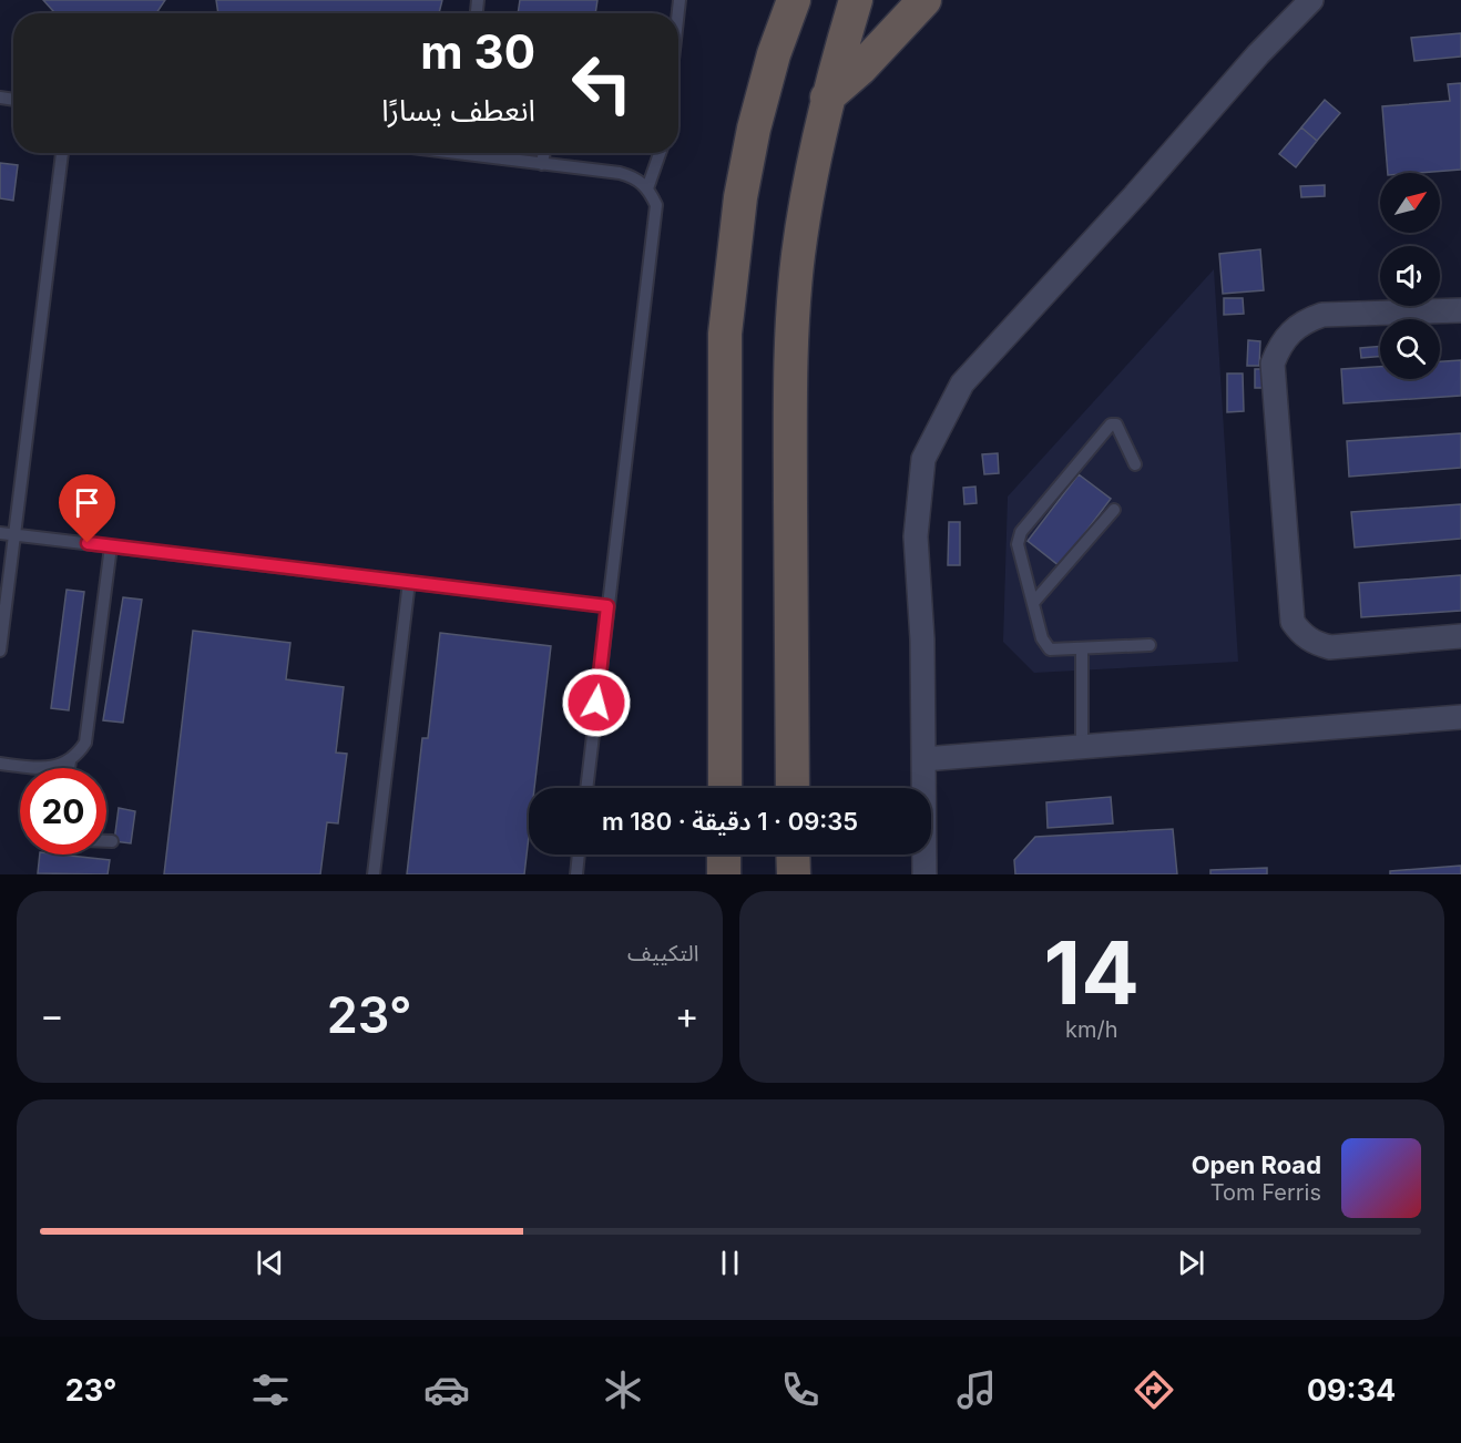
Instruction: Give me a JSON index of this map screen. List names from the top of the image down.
{
  "north": "top right",
  "page": {
    "turn": ["30 m", "انعطف يسارًا"],
    "limit": "20",
    "trip": "09:35 · 1 دقيقة · 180 m",
    "tile": [
      ["14", "km/h"],
      "التكييف"
    ],
    "heat": ["−", "23°", "+"],
    "song": ["Open Road", "Tom Ferris"],
    "tabs": ["09:34", "23°"]
  }
}
